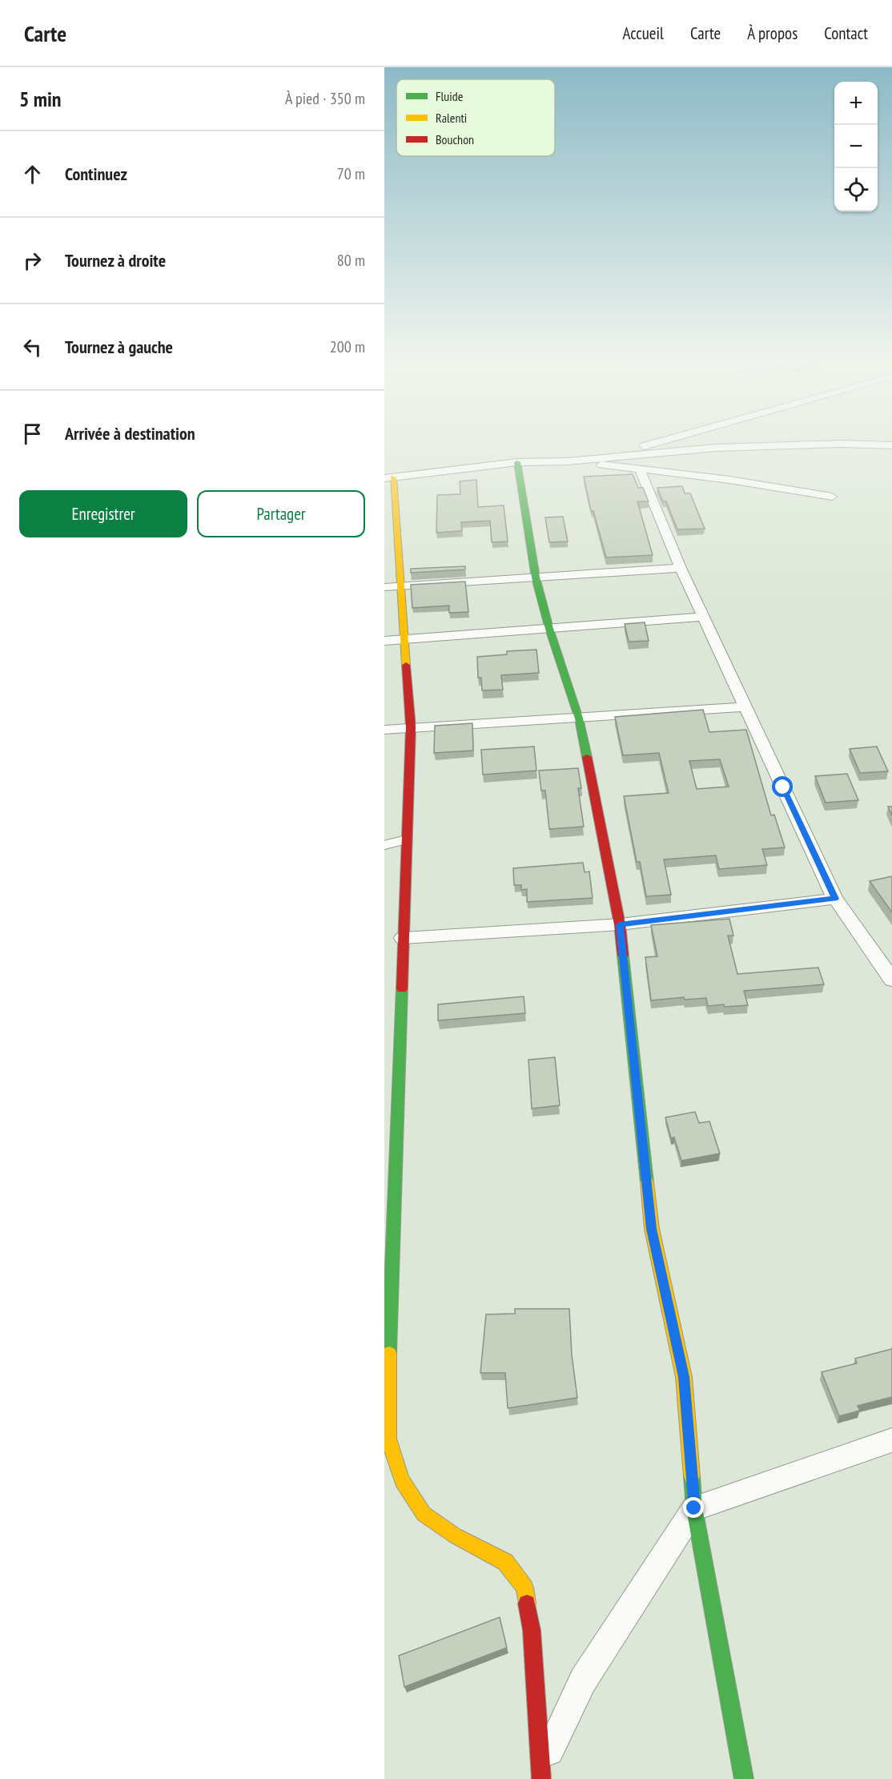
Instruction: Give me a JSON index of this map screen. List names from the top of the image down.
{
  "legend": ["Fluide", "Ralenti", "Bouchon"],
  "page": {
    "header": "Carte",
    "nav": [
      "Accueil",
      "Carte",
      "À propos",
      "Contact"
    ],
    "heading": ["5 min", "À pied · 350 m"],
    "map_buttons": ["+", "−"],
    "list": [
      ["Continuez", "70 m"],
      ["Tournez à droite", "80 m"],
      ["Tournez à gauche", "200 m"],
      "Arrivée à destination"
    ],
    "buttons": ["Enregistrer", "Partager"]
  }
}
